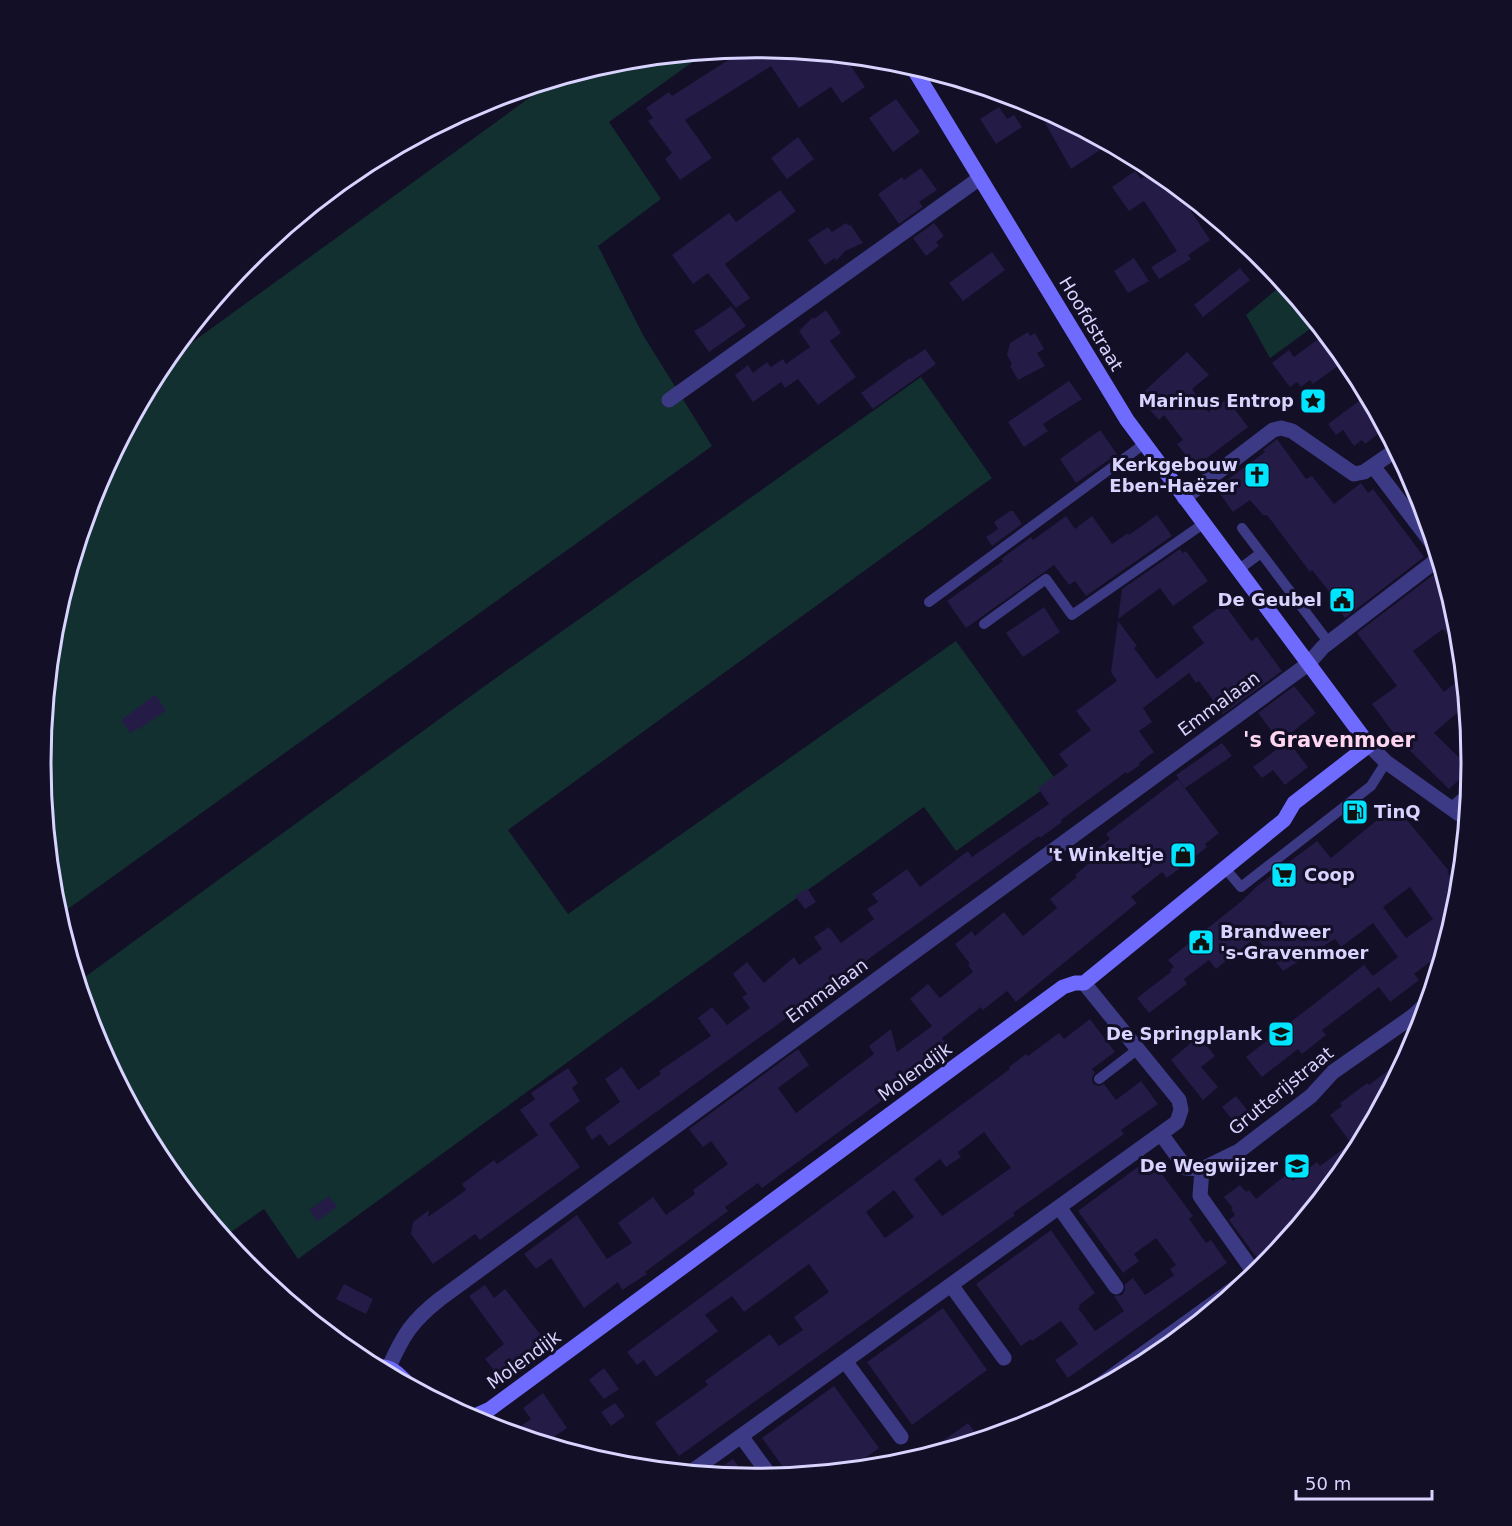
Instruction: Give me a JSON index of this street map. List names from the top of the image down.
{
  "streets": {
    "street": [
      "Hoofdstraat",
      "Emmalaan",
      "Molendijk",
      "Grutterijstraat"
    ]
  },
  "crossings": [
    ["Hoofdstraat", "Emmalaan"],
    ["Hoofdstraat", "Molendijk"]
  ],
  "districts": ["'s Gravenmoer"],
  "places": {
    "place": ["Marinus Entrop"],
    "church": ["Kerkgebouw Eben-Haëzer"],
    "public building": ["De Geubel", "Brandweer 's-Gravenmoer"],
    "fuel station": ["TinQ"],
    "shop": ["'t Winkeltje"],
    "supermarket": ["Coop"],
    "school or university": ["De Springplank", "De Wegwijzer"]
  },
  "scale_bar": "50 m"
}
